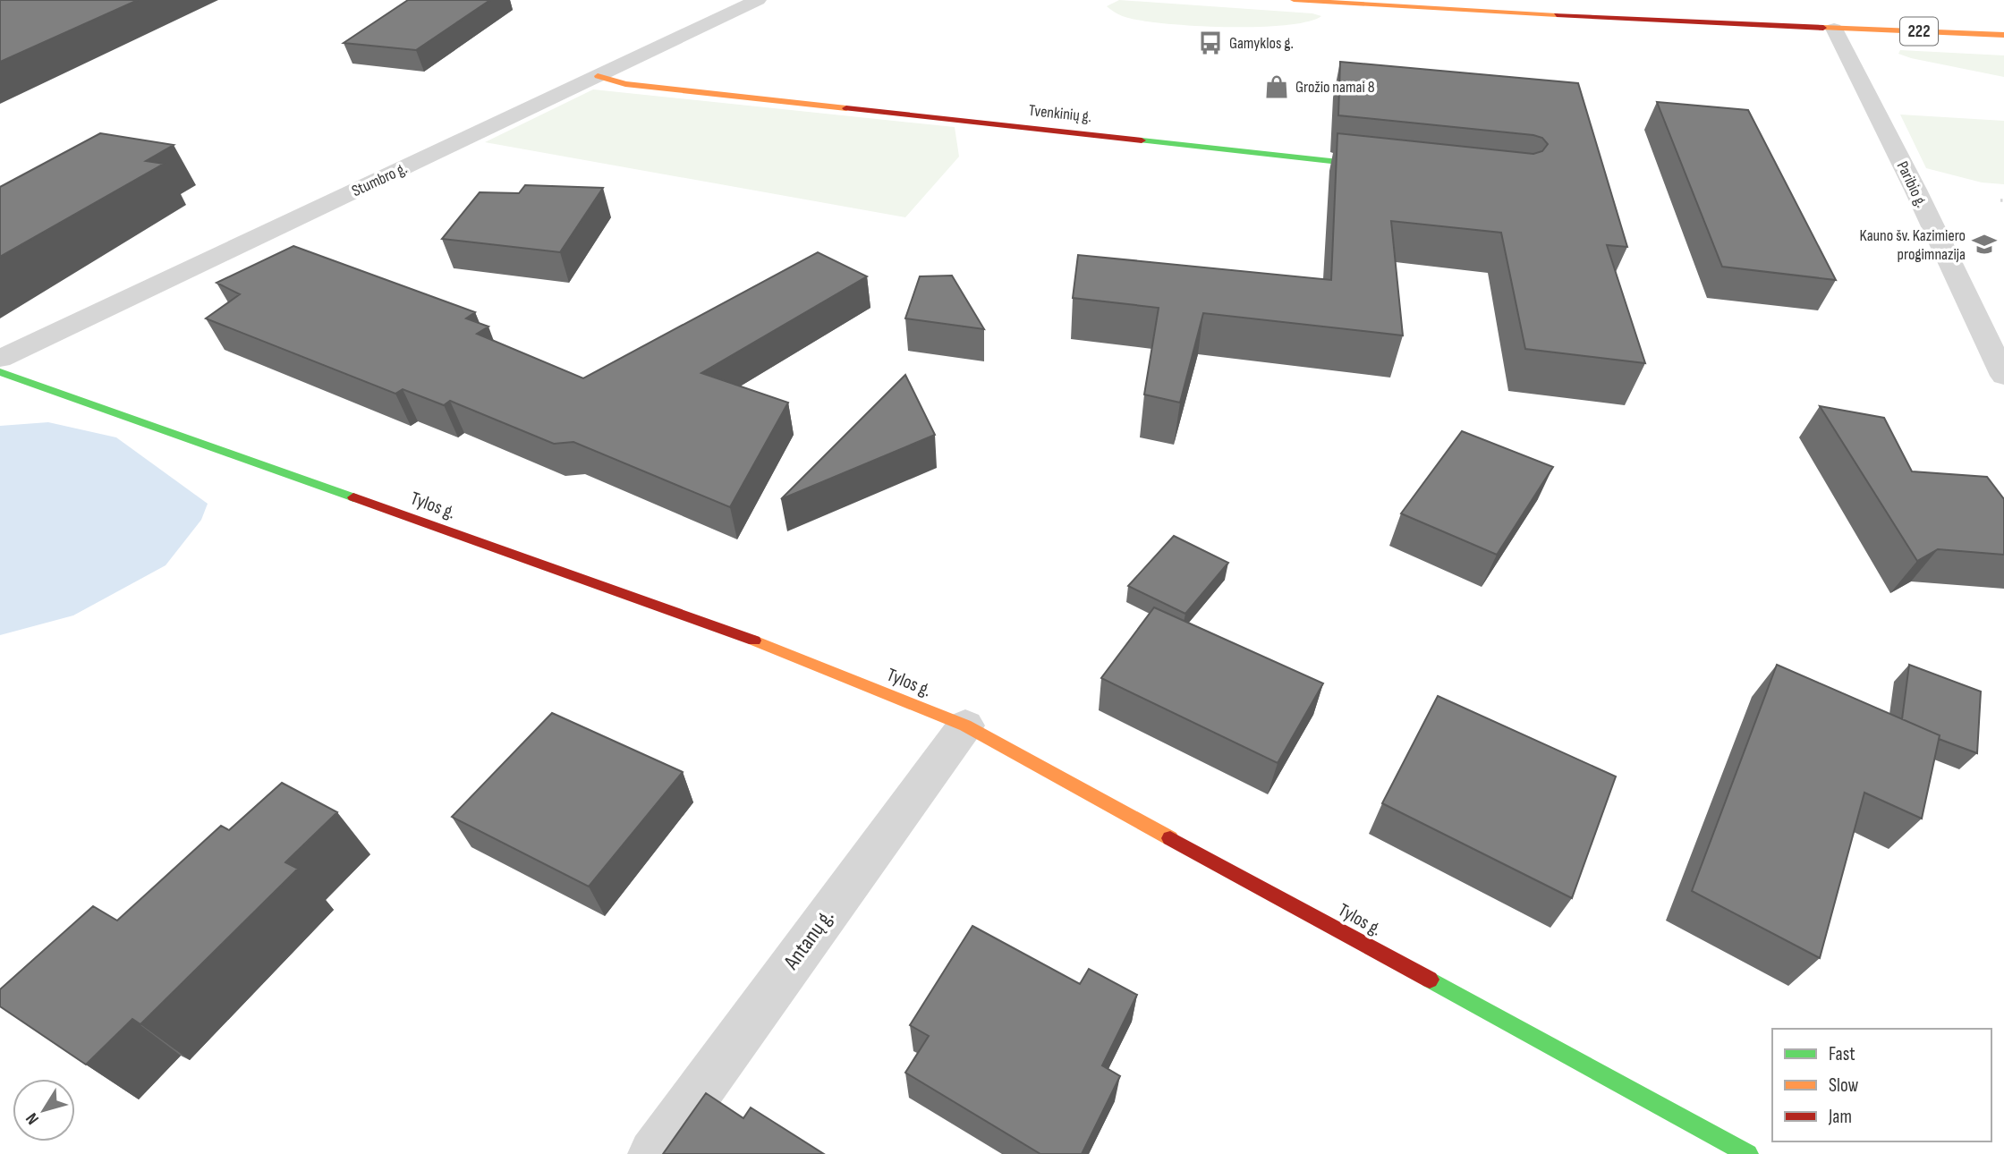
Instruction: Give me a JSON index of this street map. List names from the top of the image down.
{
  "streets": {
    "street": [
      "222",
      "Tvenkinių g.",
      "Stumbro g.",
      "Paribio g.",
      "Tylos g.",
      "Antanų g."
    ]
  },
  "crossings": [
    ["222", "Paribio g."],
    ["Tvenkinių g.", "Stumbro g."],
    ["Tylos g.", "Antanų g."]
  ],
  "places": {
    "bus stop": ["Gamyklos g."],
    "shop": ["Grožio namai 8"],
    "school or university": ["Kauno šv. Kazimiero progimnazija"]
  },
  "legend": ["Fast", "Slow", "Jam"],
  "north": "bottom left"
}
